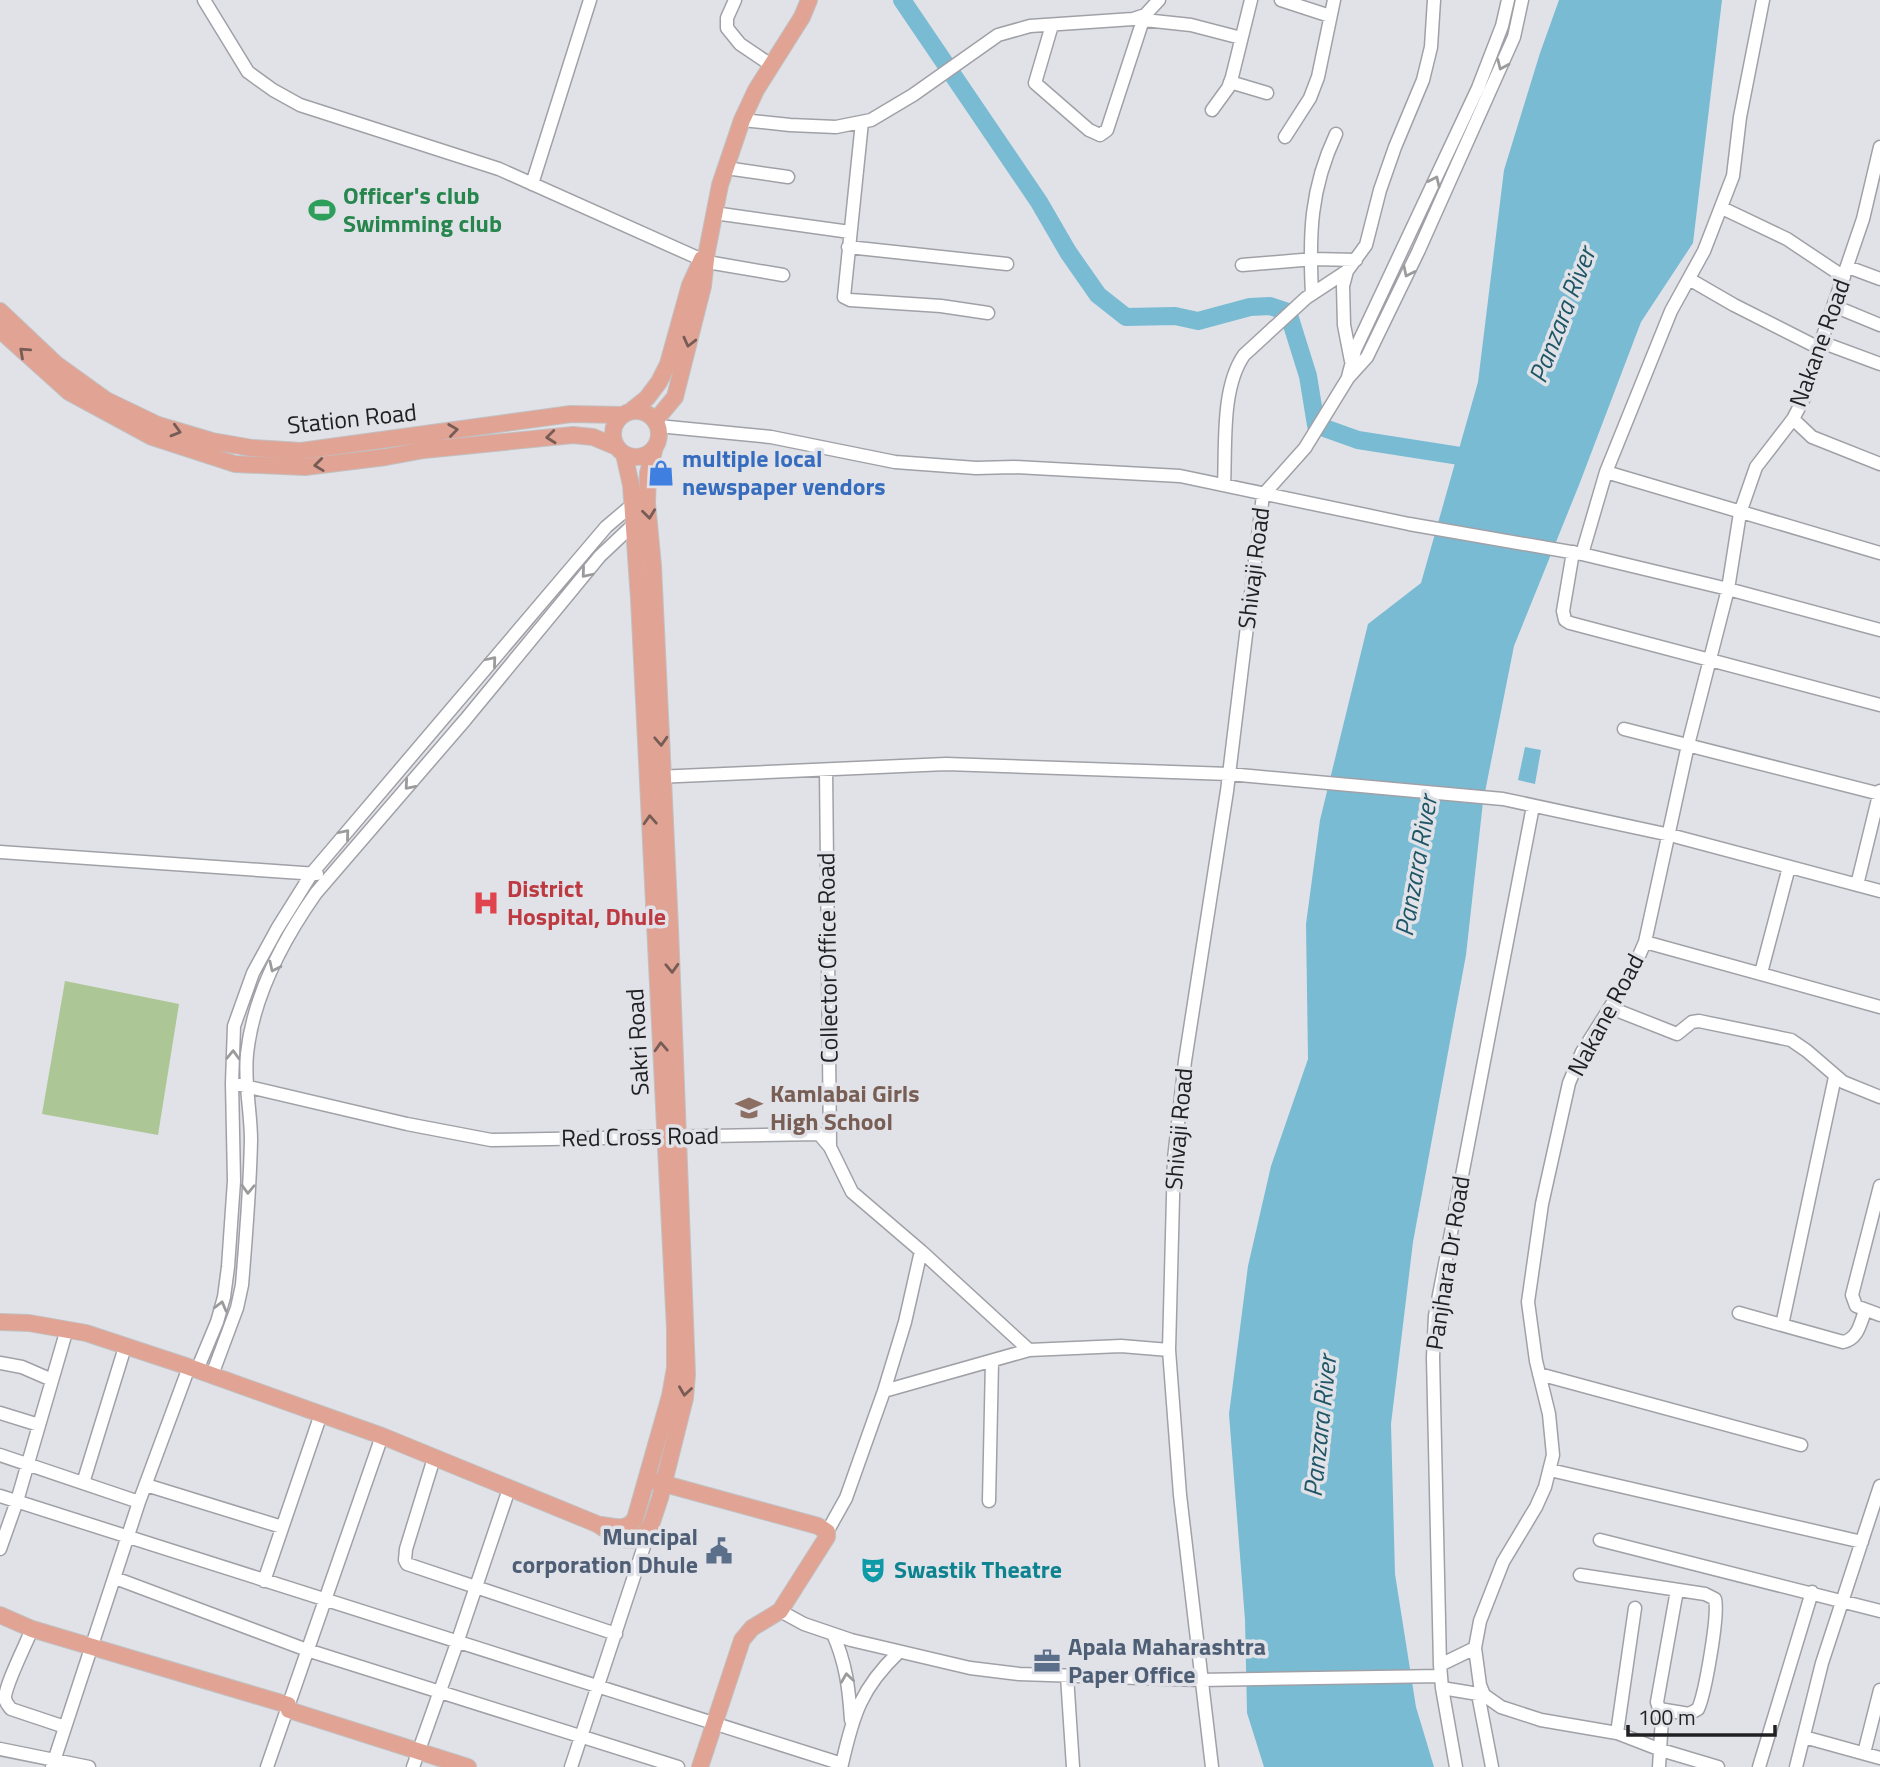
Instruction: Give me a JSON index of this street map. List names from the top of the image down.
{
  "streets": {
    "main road": ["Station Road"],
    "street": [
      "Nakane Road",
      "Shivaji Road",
      "Collector Office Road",
      "Red Cross Road",
      "Panjhara Dr Road"
    ]
  },
  "crossings": [
    ["Collector Office Road", "Red Cross Road"]
  ],
  "water": ["Panzara River"],
  "places": {
    "sports": ["Officer's club Swimming club"],
    "shop": ["multiple local newspaper vendors"],
    "hospital": ["District Hospital, Dhule"],
    "school or university": ["Kamlabai Girls High School"],
    "public building": ["Muncipal corporation Dhule"],
    "theatre": ["Swastik Theatre"],
    "office": ["Apala Maharashtra Paper Office"]
  },
  "scale_bar": "100 m"
}
